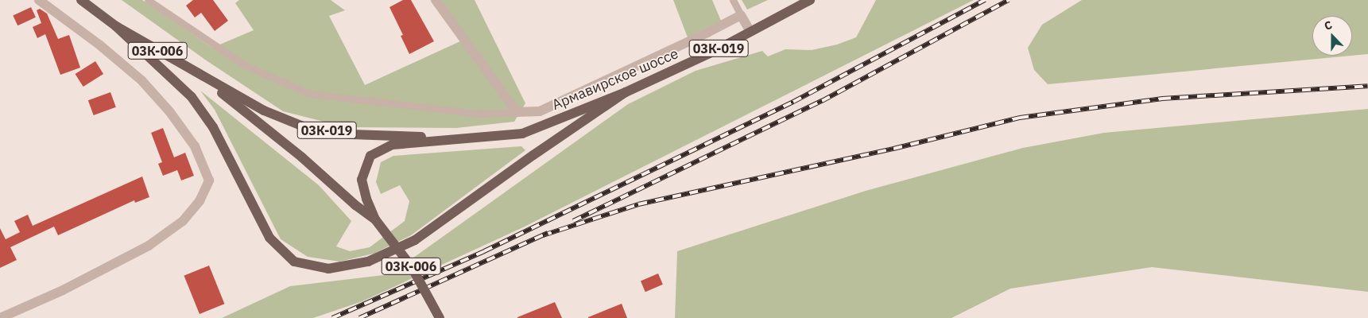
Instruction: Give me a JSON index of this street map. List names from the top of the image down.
{
  "streets": {
    "main road": ["03К-019", "03К-006", "Армавирское шоссе"]
  },
  "crossings": [
    ["03К-019", "03К-006"],
    ["03К-019", "Армавирское шоссе"]
  ],
  "north": "top"
}
